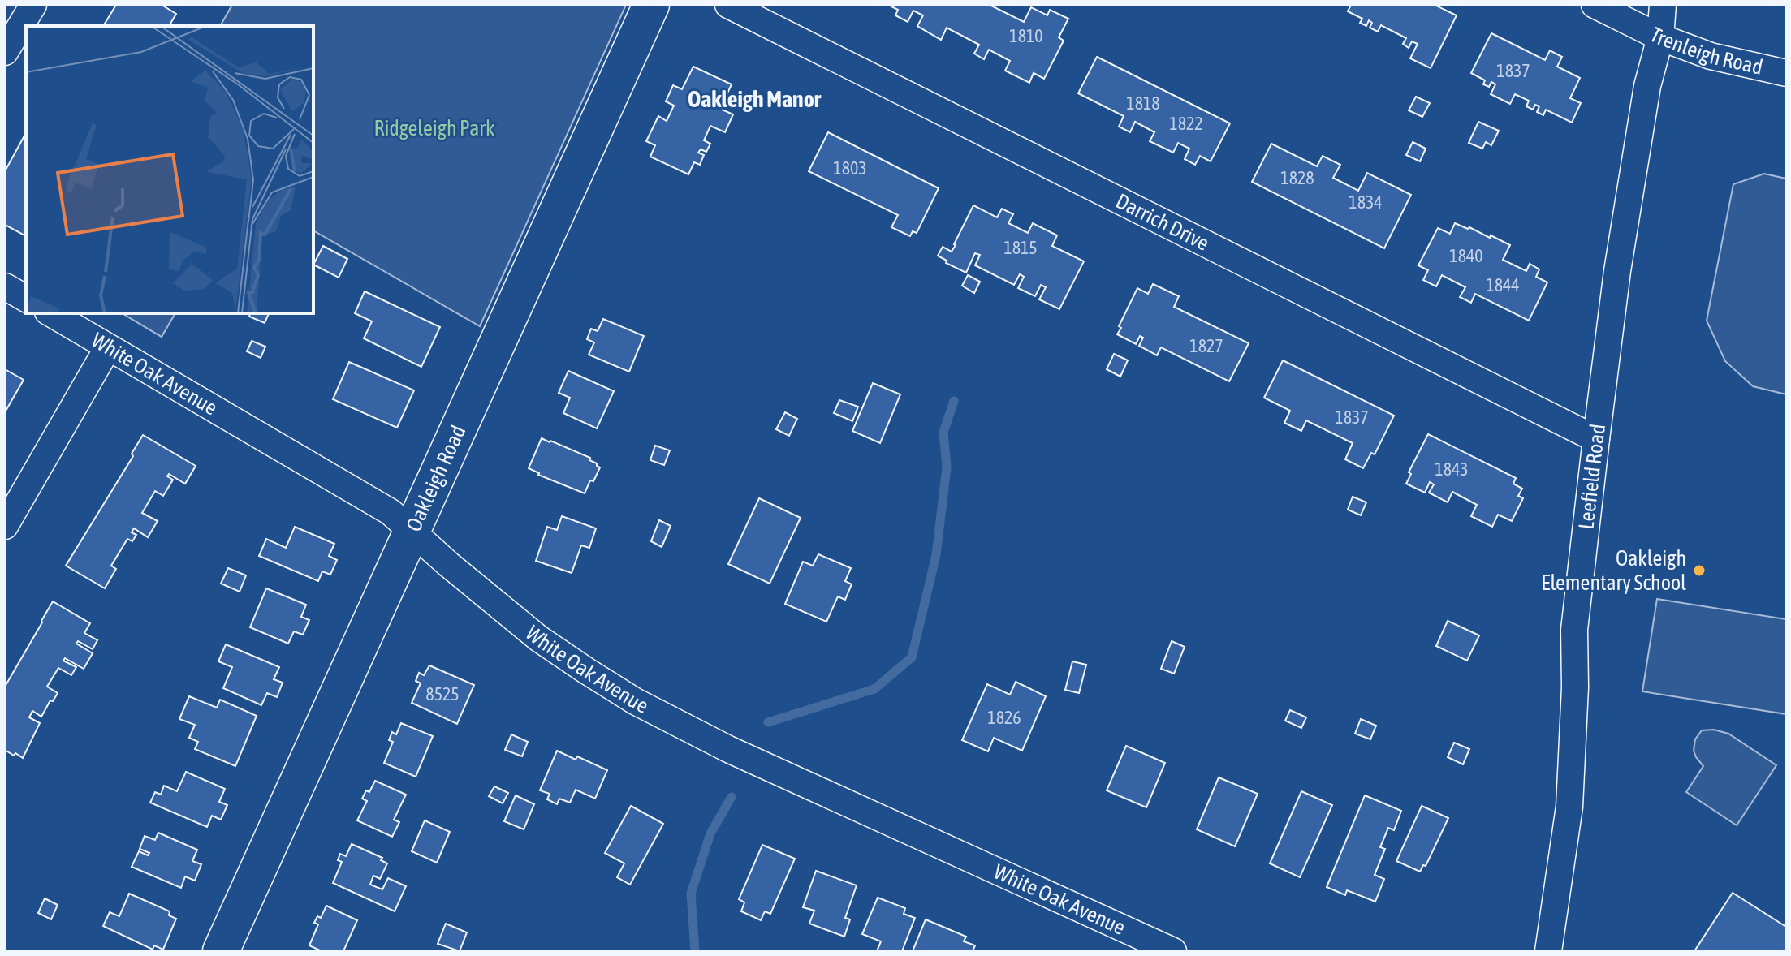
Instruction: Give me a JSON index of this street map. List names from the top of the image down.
{
  "streets": {
    "street": [
      "Trenleigh Road",
      "Darrich Drive",
      "White Oak Avenue",
      "Leefield Road",
      "Oakleigh Road"
    ]
  },
  "crossings": [
    ["Trenleigh Road", "Leefield Road"],
    ["Darrich Drive", "Leefield Road"],
    ["White Oak Avenue", "Oakleigh Road"]
  ],
  "districts": ["Oakleigh Manor"],
  "parks": ["Ridgeleigh Park"],
  "places": ["Oakleigh Elementary School"],
  "house_numbers": [
    "1810",
    "1837",
    "1818",
    "1822",
    "1803",
    "1828",
    "1834",
    "1815",
    "1840",
    "1844",
    "1827",
    "1837",
    "1843",
    "8525",
    "1826"
  ]
}
